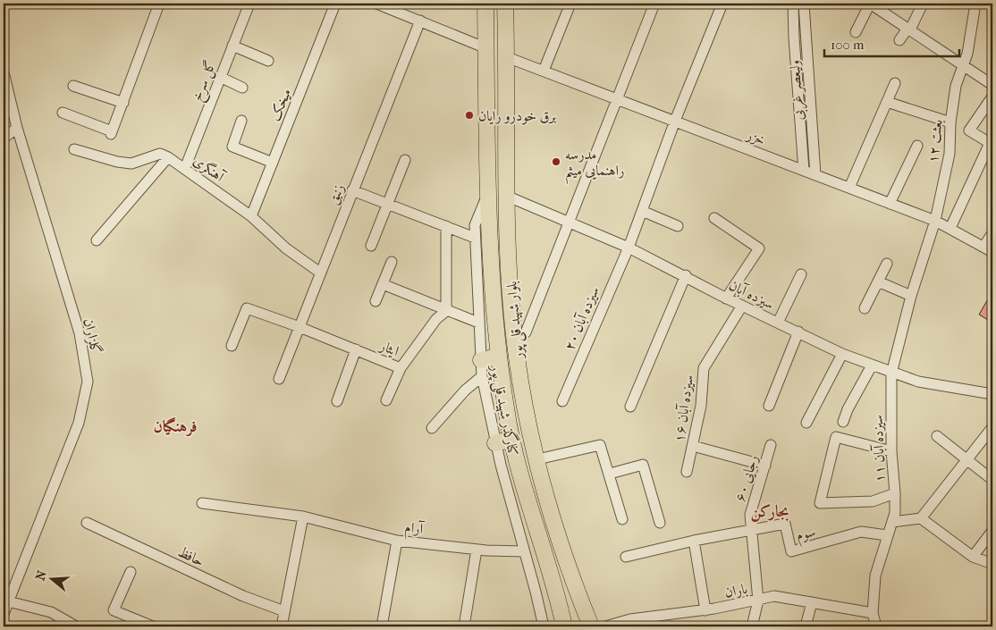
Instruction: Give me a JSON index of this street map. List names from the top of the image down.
{
  "streets": {
    "highway": ["بلوار شهید قلی پور"],
    "street": [
      "گل سرخ",
      "ولیعصر غربی",
      "میخک",
      "خزر",
      "بعثت ۱۲",
      "آهنگری",
      "زنبق",
      "سیزده آبان",
      "سیزده آبان ۲۰",
      "گلزاران",
      "ایثار",
      "سیزده آبان ۱۶",
      "کنارگذر شهید قلی پور",
      "سیزده آبان ۱۱",
      "رجایی ۶۰",
      "آرام",
      "سوم",
      "حافظ",
      "باران"
    ]
  },
  "crossings": [
    ["گل سرخ", "آهنگری"],
    ["ولیعصر غربی", "خزر"],
    ["میخک", "آهنگری"],
    ["خزر", "بعثت ۱۲"],
    ["خزر", "سیزده آبان ۲۰"],
    ["خزر", "بلوار شهید قلی پور"],
    ["بعثت ۱۲", "سیزده آبان ۱۱"],
    ["آهنگری", "زنبق"],
    ["زنبق", "ایثار"],
    ["سیزده آبان", "سیزده آبان ۲۰"],
    ["سیزده آبان", "بلوار شهید قلی پور"],
    ["سیزده آبان", "سیزده آبان ۱۶"],
    ["سیزده آبان", "سیزده آبان ۱۱"],
    ["بلوار شهید قلی پور", "کنارگذر شهید قلی پور"],
    ["کنارگذر شهید قلی پور", "آرام"],
    ["سیزده آبان ۱۱", "سوم"],
    ["سیزده آبان ۱۱", "باران"],
    ["رجایی ۶۰", "سوم"],
    ["رجایی ۶۰", "باران"]
  ],
  "districts": ["فرهنگیان", "بجارکن"],
  "places": ["برق خودرو رایان", "مدرسه راهنمایی میثم"],
  "scale_bar": "100 m",
  "north": "left"
}
